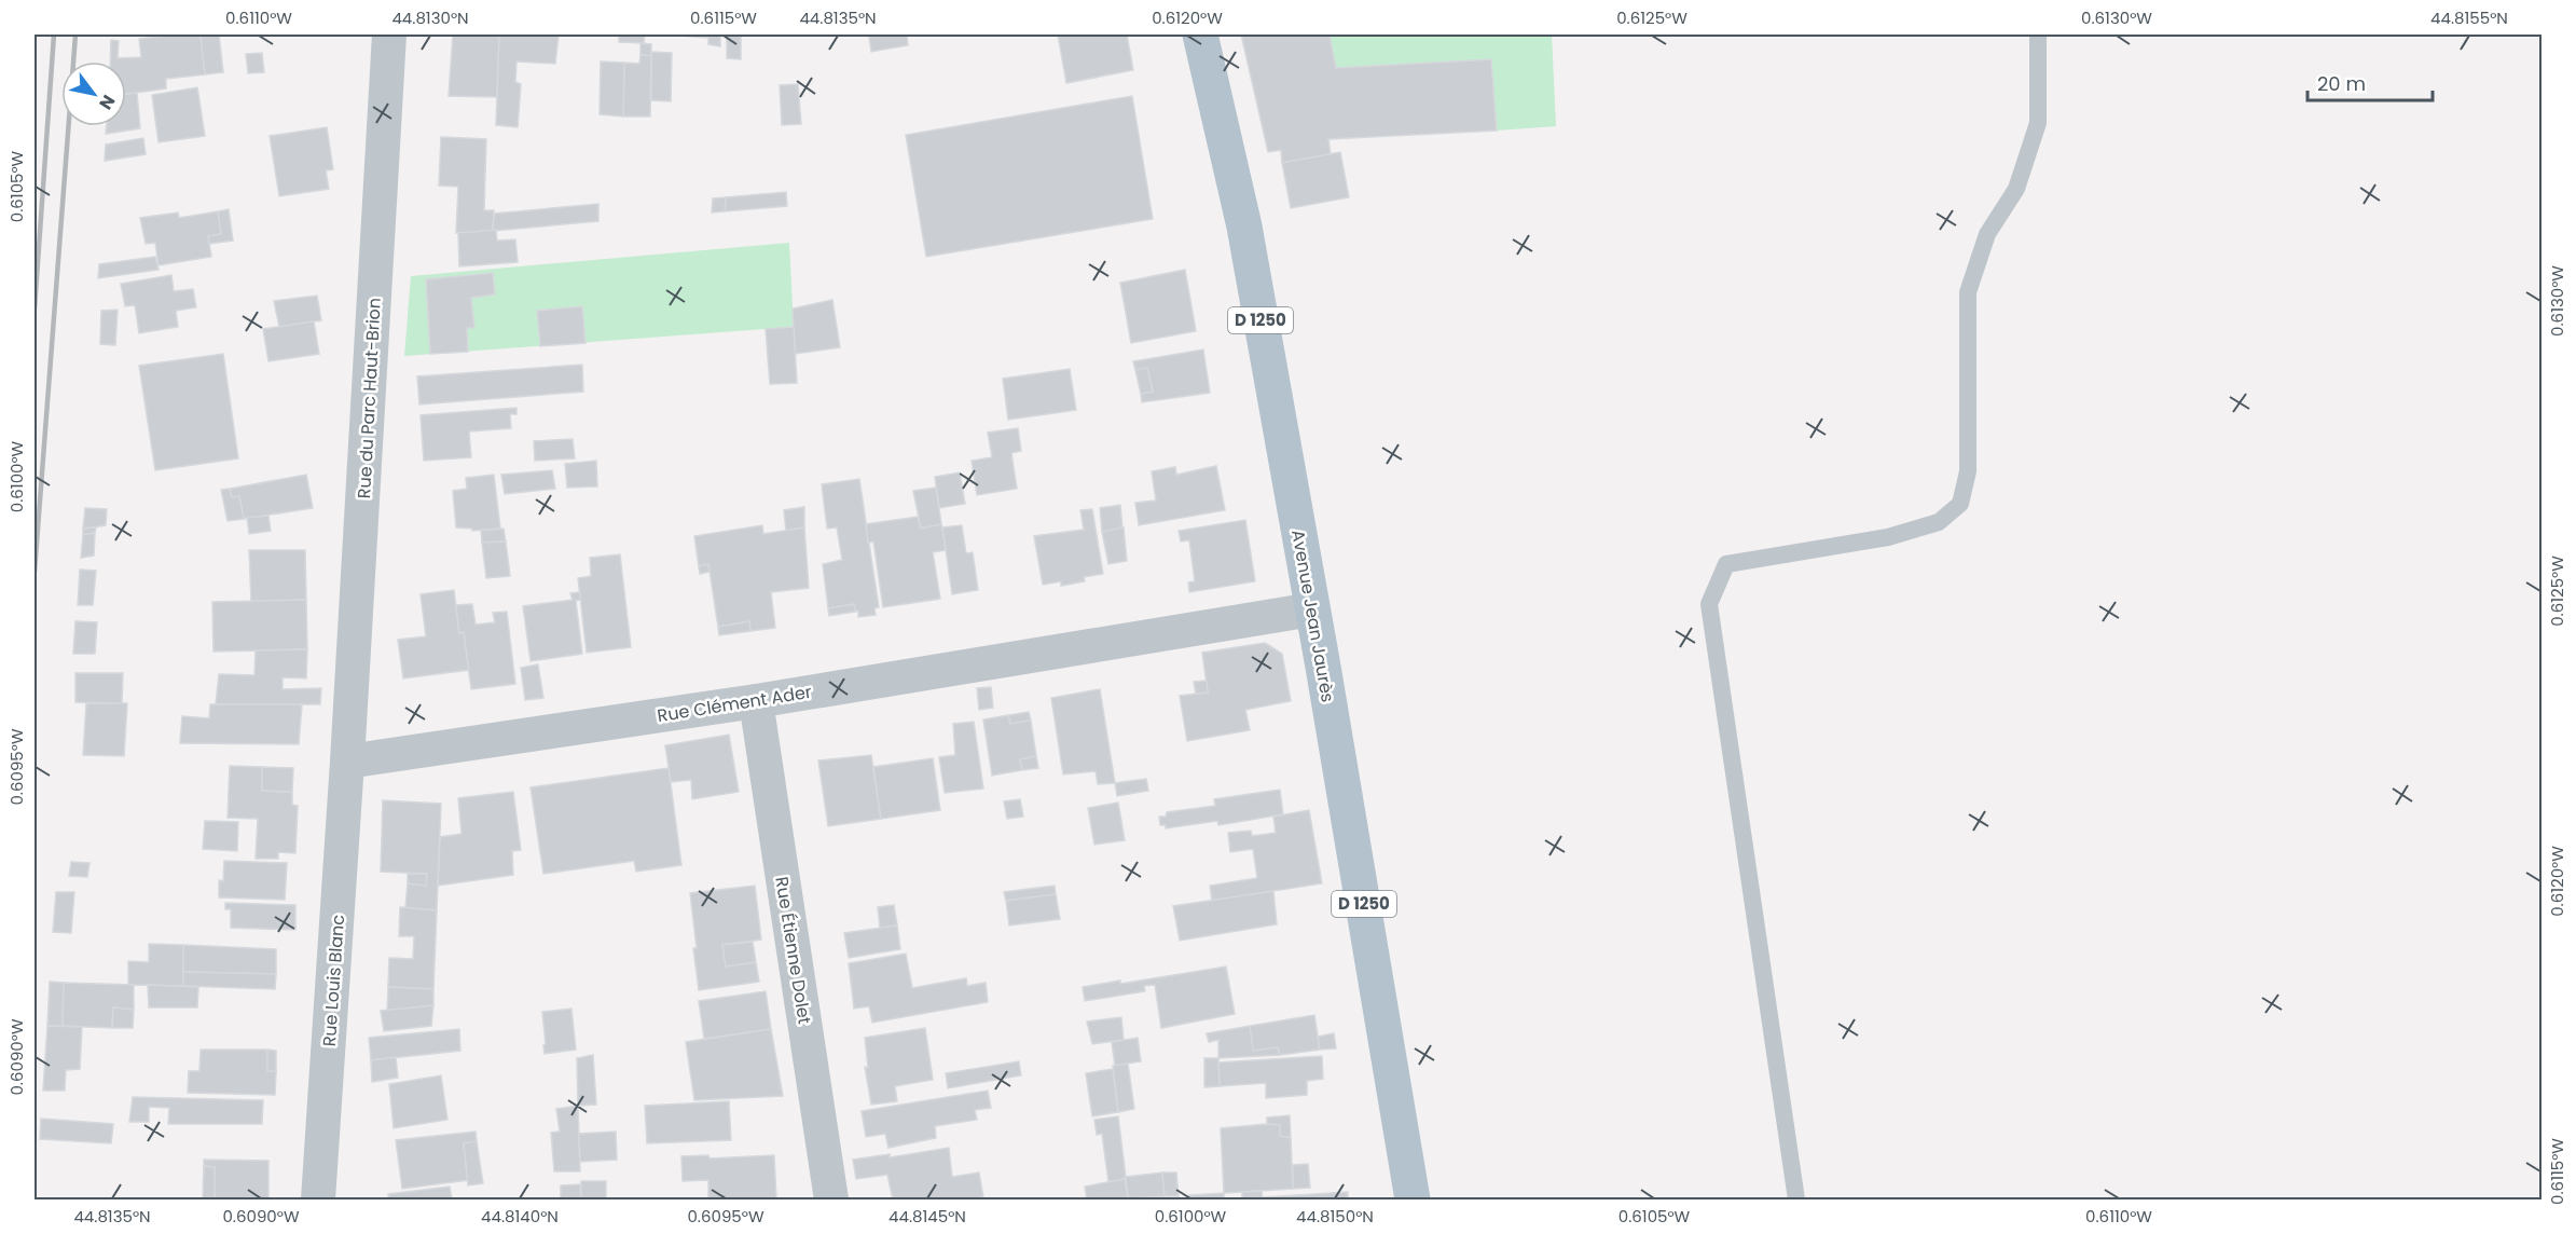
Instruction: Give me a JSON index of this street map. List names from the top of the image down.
{
  "streets": {
    "main road": ["D 1250", "Avenue Jean Jaurès"],
    "street": [
      "Rue du Parc Haut-Brion",
      "Rue Clément Ader",
      "Rue Étienne Dolet",
      "Rue Louis Blanc"
    ]
  },
  "crossings": [
    ["Rue du Parc Haut-Brion", "Rue Clément Ader"],
    ["Rue du Parc Haut-Brion", "Rue Louis Blanc"],
    ["Avenue Jean Jaurès", "Rue Clément Ader"],
    ["Rue Clément Ader", "Rue Étienne Dolet"],
    ["Rue Clément Ader", "Rue Louis Blanc"]
  ],
  "scale_bar": "20 m",
  "north": "bottom right",
  "coordinates": [
    "0.6110°W",
    "44.8130°N",
    "0.6115°W",
    "44.8135°N",
    "0.6120°W",
    "0.6125°W",
    "0.6130°W",
    "44.8155°N",
    "0.6105°W",
    "0.6100°W",
    "0.6095°W",
    "0.6090°W",
    "44.8140°N",
    "44.8145°N",
    "44.8150°N"
  ]
}
